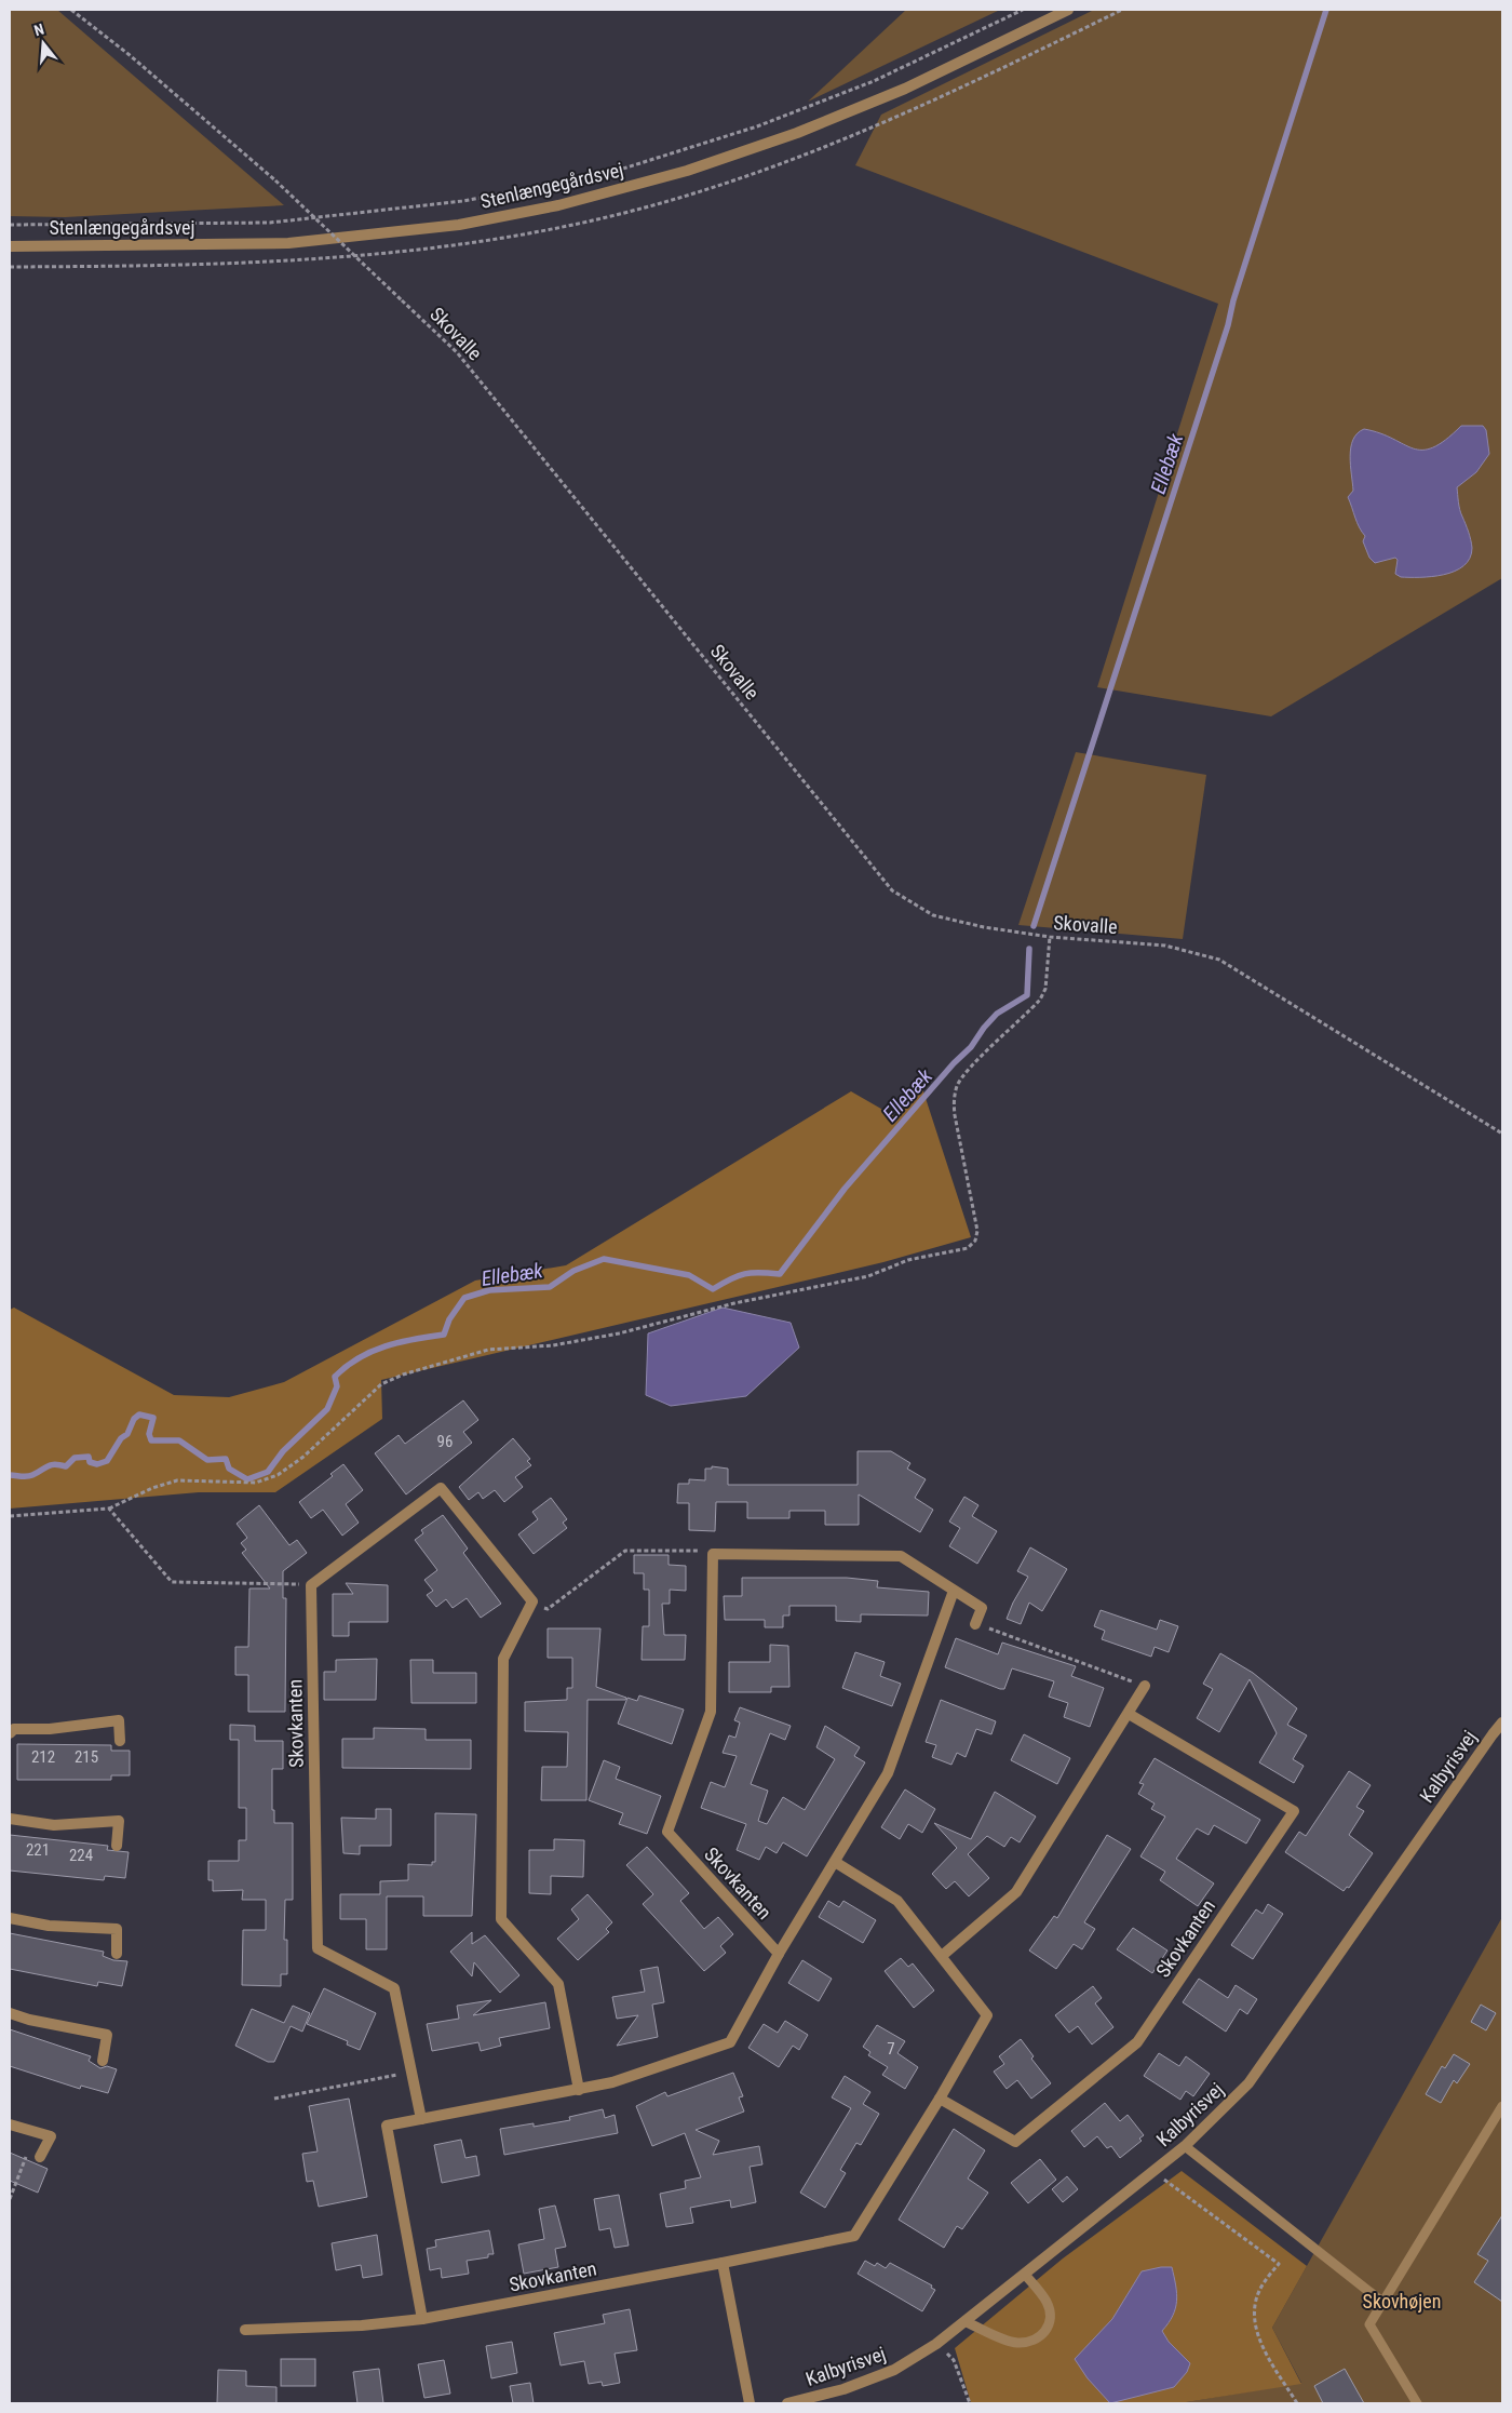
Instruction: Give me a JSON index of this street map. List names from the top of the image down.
{
  "streets": {
    "street": ["Stenlængegårdsvej", "Skovkanten", "Kalbyrisvej"],
    "path": ["Skovalle"]
  },
  "water": ["Ellebæk"],
  "parks": ["Skovhøjen"],
  "house_numbers": [
    "96",
    "212",
    "215",
    "221",
    "224",
    "7"
  ],
  "north": "top"
}
